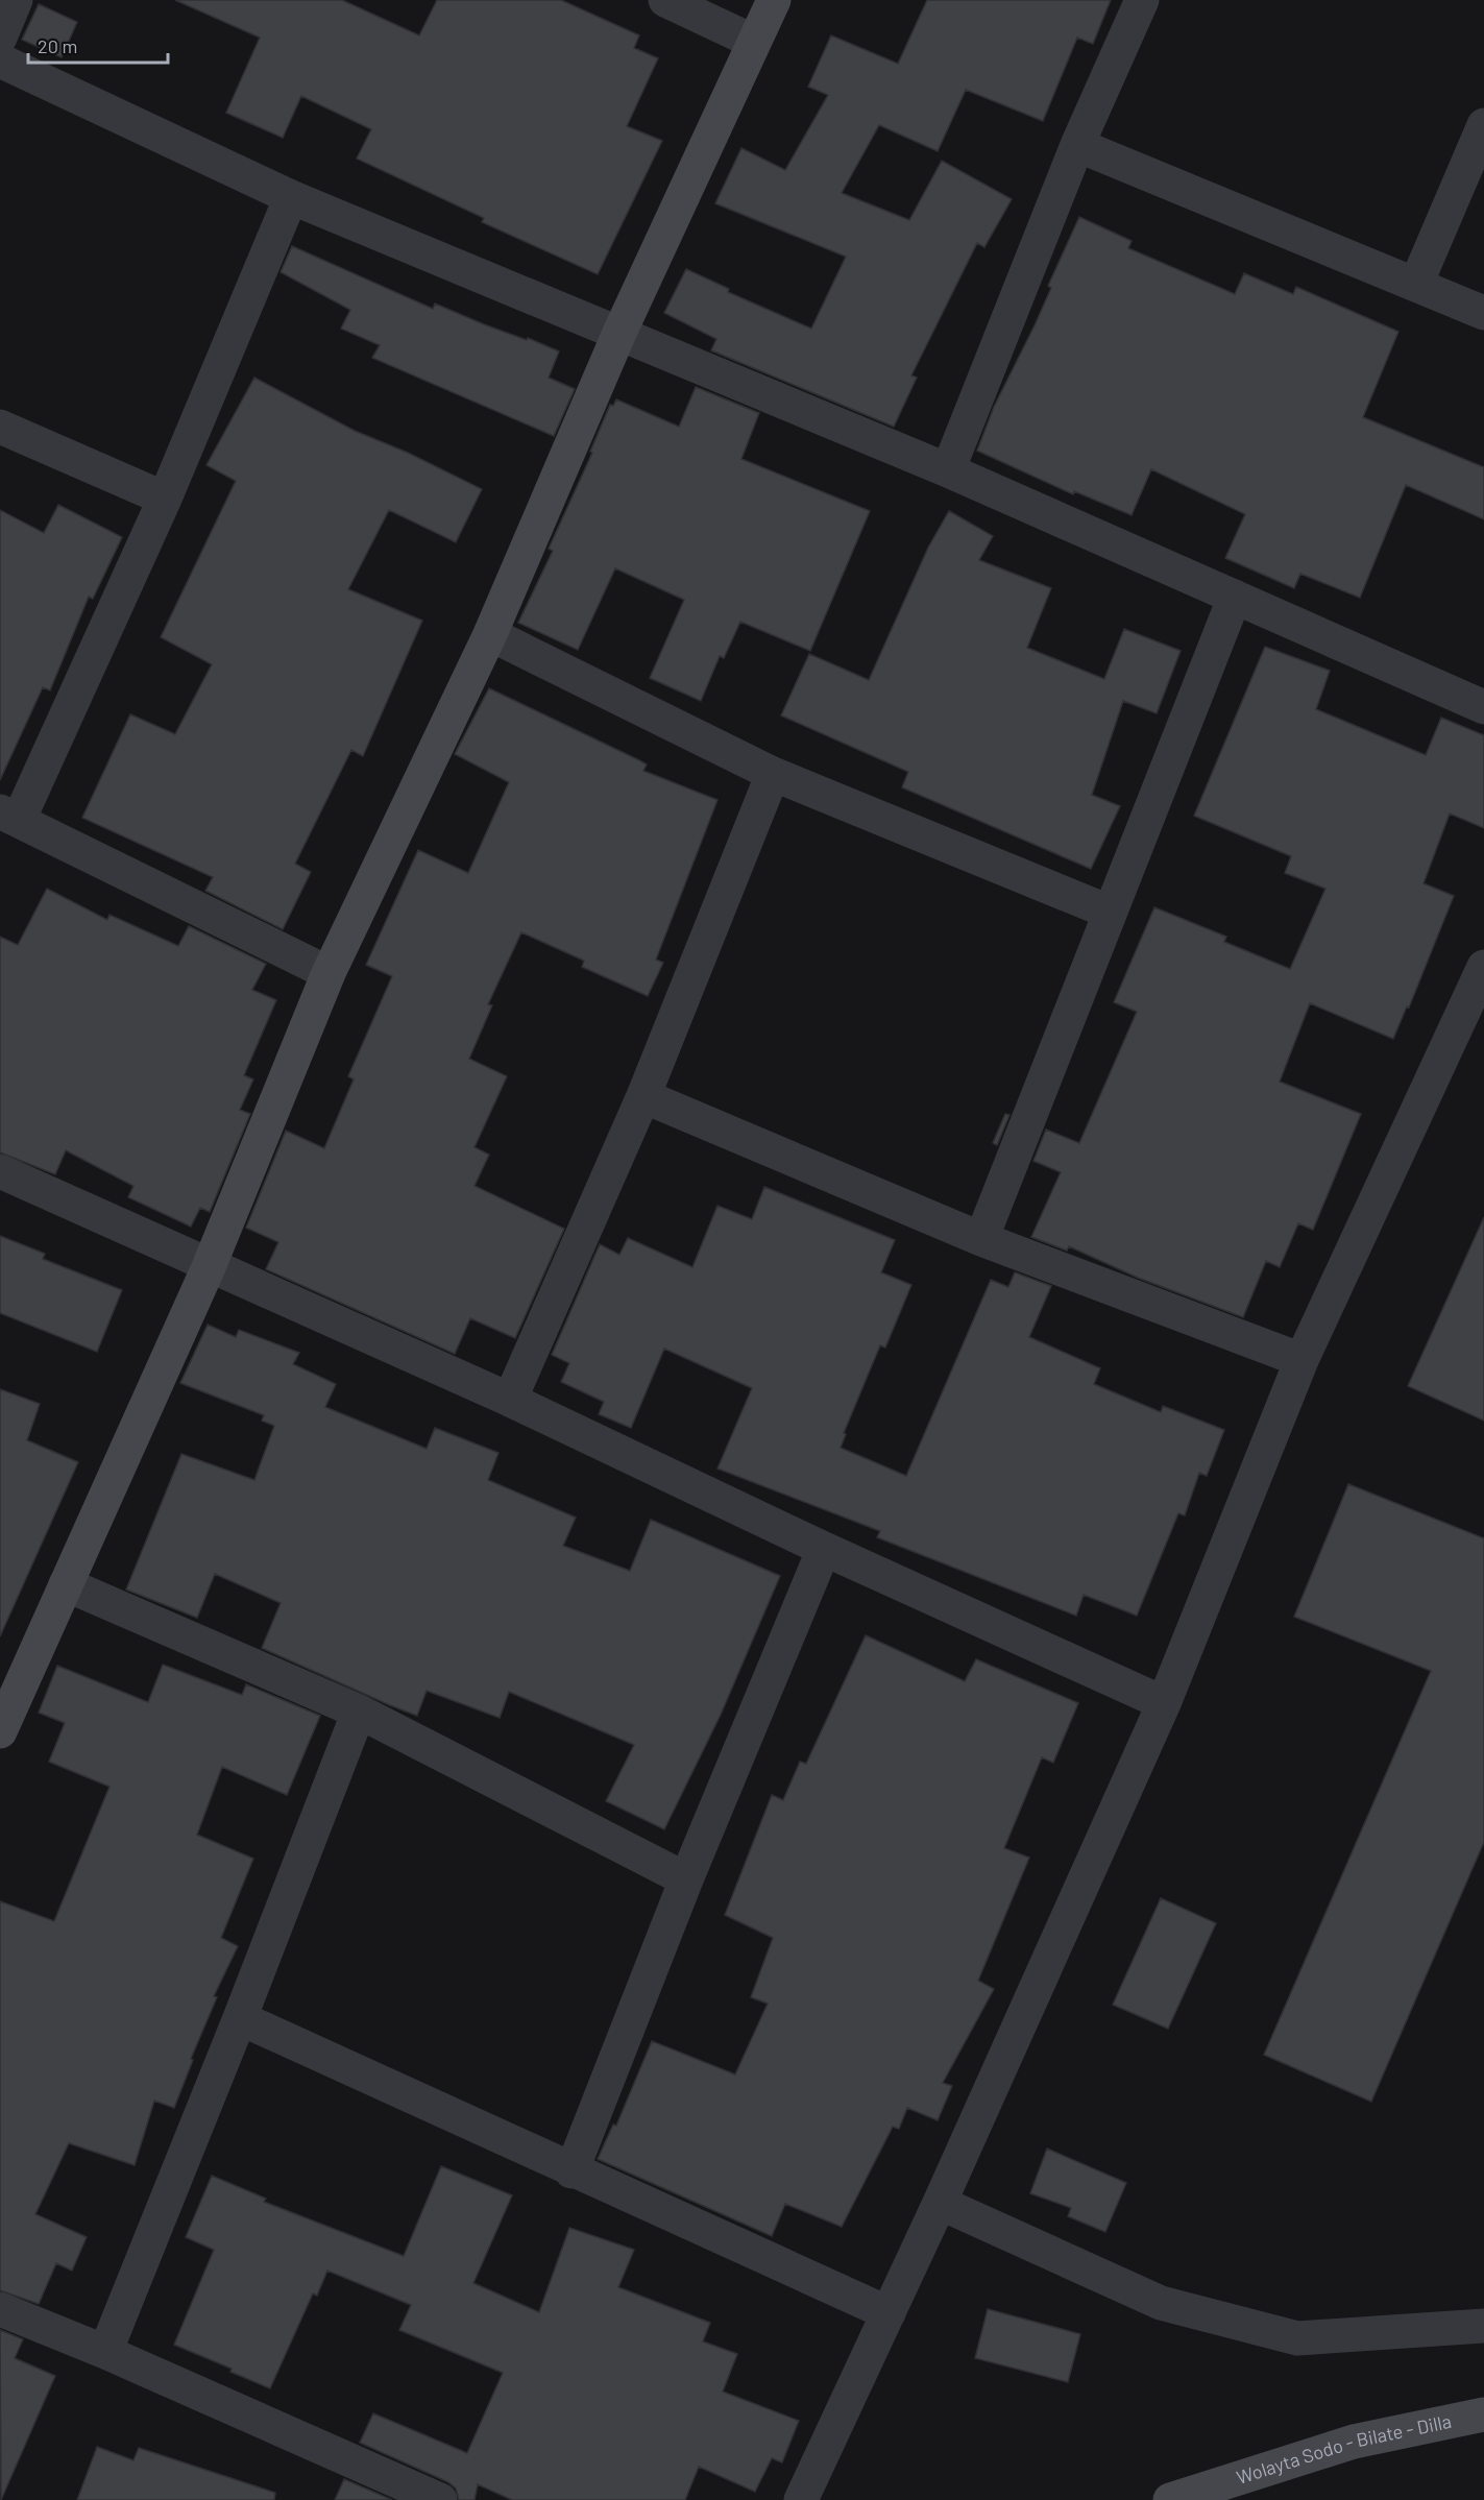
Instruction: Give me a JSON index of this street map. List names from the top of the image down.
{
  "streets": {
    "main road": ["Wolayta Sodo - Bilate - Dilla"]
  },
  "scale_bar": "20 m"
}
